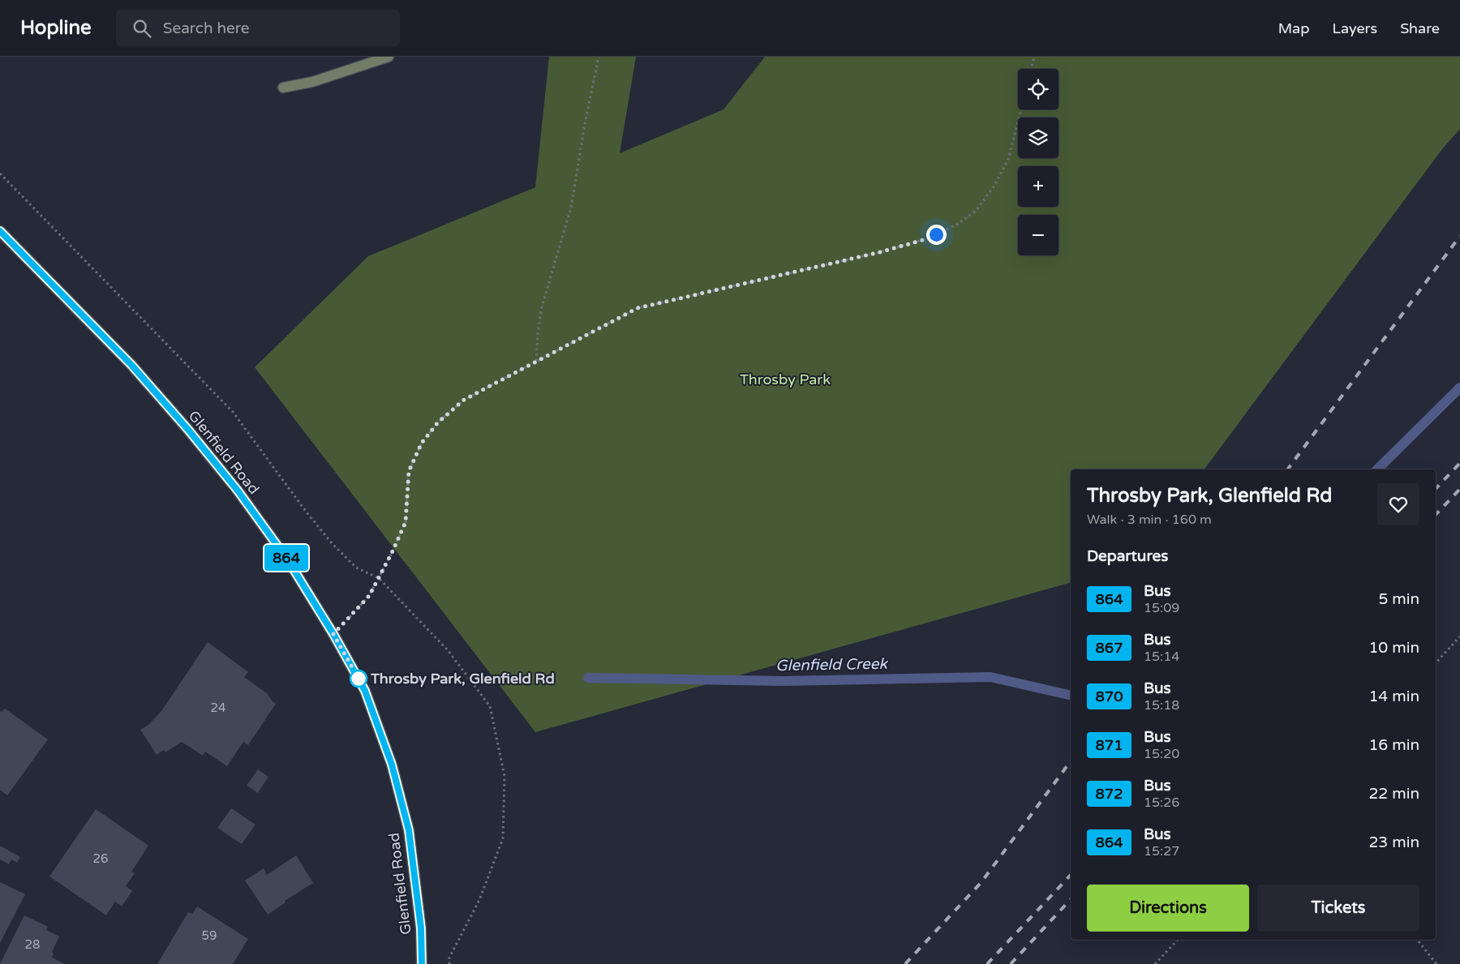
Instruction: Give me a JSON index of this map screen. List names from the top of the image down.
{
  "streets": {
    "main road": ["Glenfield Road"]
  },
  "water": ["Glenfield Creek"],
  "parks": ["Throsby Park"],
  "places": ["Throsby Park, Glenfield Rd"],
  "lines": ["bus line 864"],
  "house_numbers": [
    "24",
    "26",
    "59",
    "28"
  ],
  "page": {
    "header": "Hopline",
    "search": "Search here",
    "nav": ["Map", "Layers", "Share"],
    "on_map": "864",
    "map_buttons": ["+", "−"],
    "heading": [
      ["Throsby Park, Glenfield Rd", "Walk · 3 min · 160 m"],
      "Departures"
    ],
    "list": [
      {
        "mark": "864",
        "name": "Bus",
        "note": "15:09",
        "value": "5 min"
      },
      {
        "mark": "867",
        "name": "Bus",
        "note": "15:14",
        "value": "10 min"
      },
      {
        "mark": "870",
        "name": "Bus",
        "note": "15:18",
        "value": "14 min"
      },
      {
        "mark": "871",
        "name": "Bus",
        "note": "15:20",
        "value": "16 min"
      },
      {
        "mark": "872",
        "name": "Bus",
        "note": "15:26",
        "value": "22 min"
      },
      {
        "mark": "864",
        "name": "Bus",
        "note": "15:27",
        "value": "23 min"
      }
    ],
    "buttons": ["Directions", "Tickets"]
  }
}
